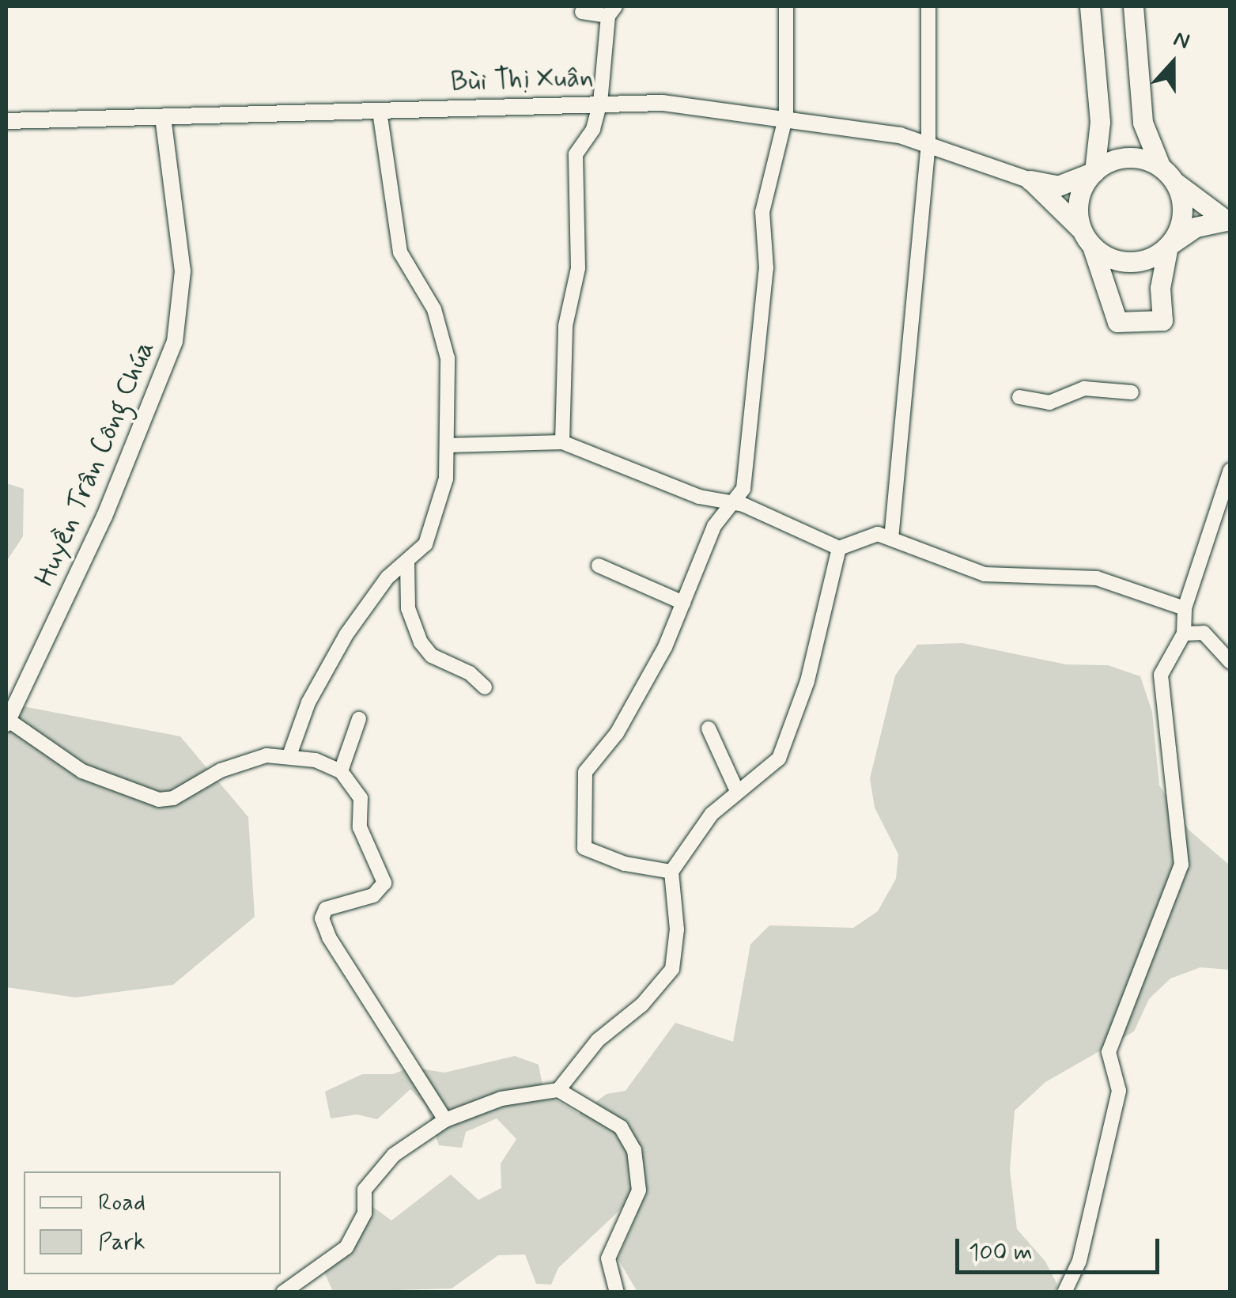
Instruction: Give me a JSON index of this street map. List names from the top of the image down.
{
  "streets": {
    "street": ["Bùi Thị Xuân", "Huyền Trân Công Chúa"]
  },
  "crossings": [
    ["Bùi Thị Xuân", "Huyền Trân Công Chúa"]
  ],
  "legend": ["Road", "Park"],
  "scale_bar": "100 m",
  "north": "top"
}
